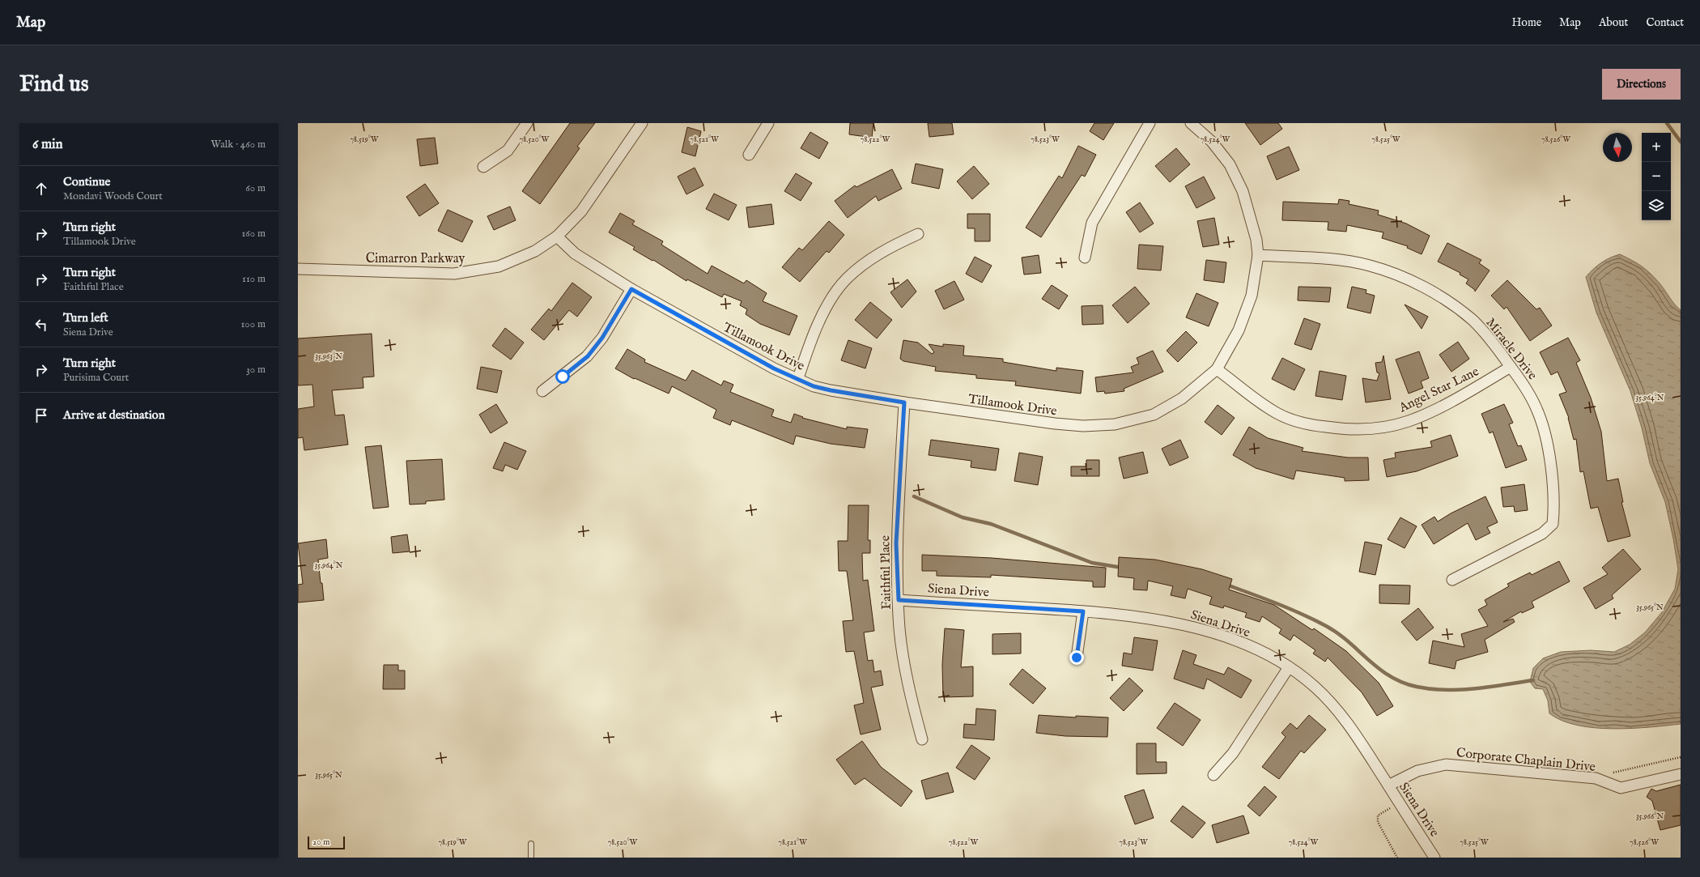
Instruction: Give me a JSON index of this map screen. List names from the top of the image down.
{
  "streets": {
    "street": [
      "Cimarron Parkway",
      "Tillamook Drive",
      "Miracle Drive",
      "Angel Star Lane",
      "Faithful Place",
      "Siena Drive",
      "Corporate Chaplain Drive"
    ]
  },
  "crossings": [
    ["Cimarron Parkway", "Tillamook Drive"],
    ["Tillamook Drive", "Miracle Drive"],
    ["Tillamook Drive", "Angel Star Lane"],
    ["Tillamook Drive", "Faithful Place"],
    ["Miracle Drive", "Angel Star Lane"],
    ["Faithful Place", "Siena Drive"],
    ["Siena Drive", "Corporate Chaplain Drive"]
  ],
  "scale_bar": "20 m",
  "north": "bottom",
  "page": {
    "header": "Map",
    "nav": [
      "Home",
      "Map",
      "About",
      "Contact"
    ],
    "buttons": "Directions",
    "title": "Find us",
    "heading": ["6 min", "Walk · 460 m"],
    "map_buttons": ["+", "−"],
    "list": [
      ["Continue", "Mondavi Woods Court", "60 m"],
      ["Turn right", "Tillamook Drive", "160 m"],
      ["Turn right", "Faithful Place", "110 m"],
      ["Turn left", "Siena Drive", "100 m"],
      ["Turn right", "Purisima Court", "30 m"],
      "Arrive at destination"
    ],
    "scale": "20 m"
  },
  "coordinates": [
    "78.519°W",
    "78.520°W",
    "78.521°W",
    "78.522°W",
    "78.523°W",
    "78.524°W",
    "78.525°W",
    "78.526°W",
    "35.963°N",
    "35.964°N",
    "35.965°N",
    "35.966°N"
  ]
}
